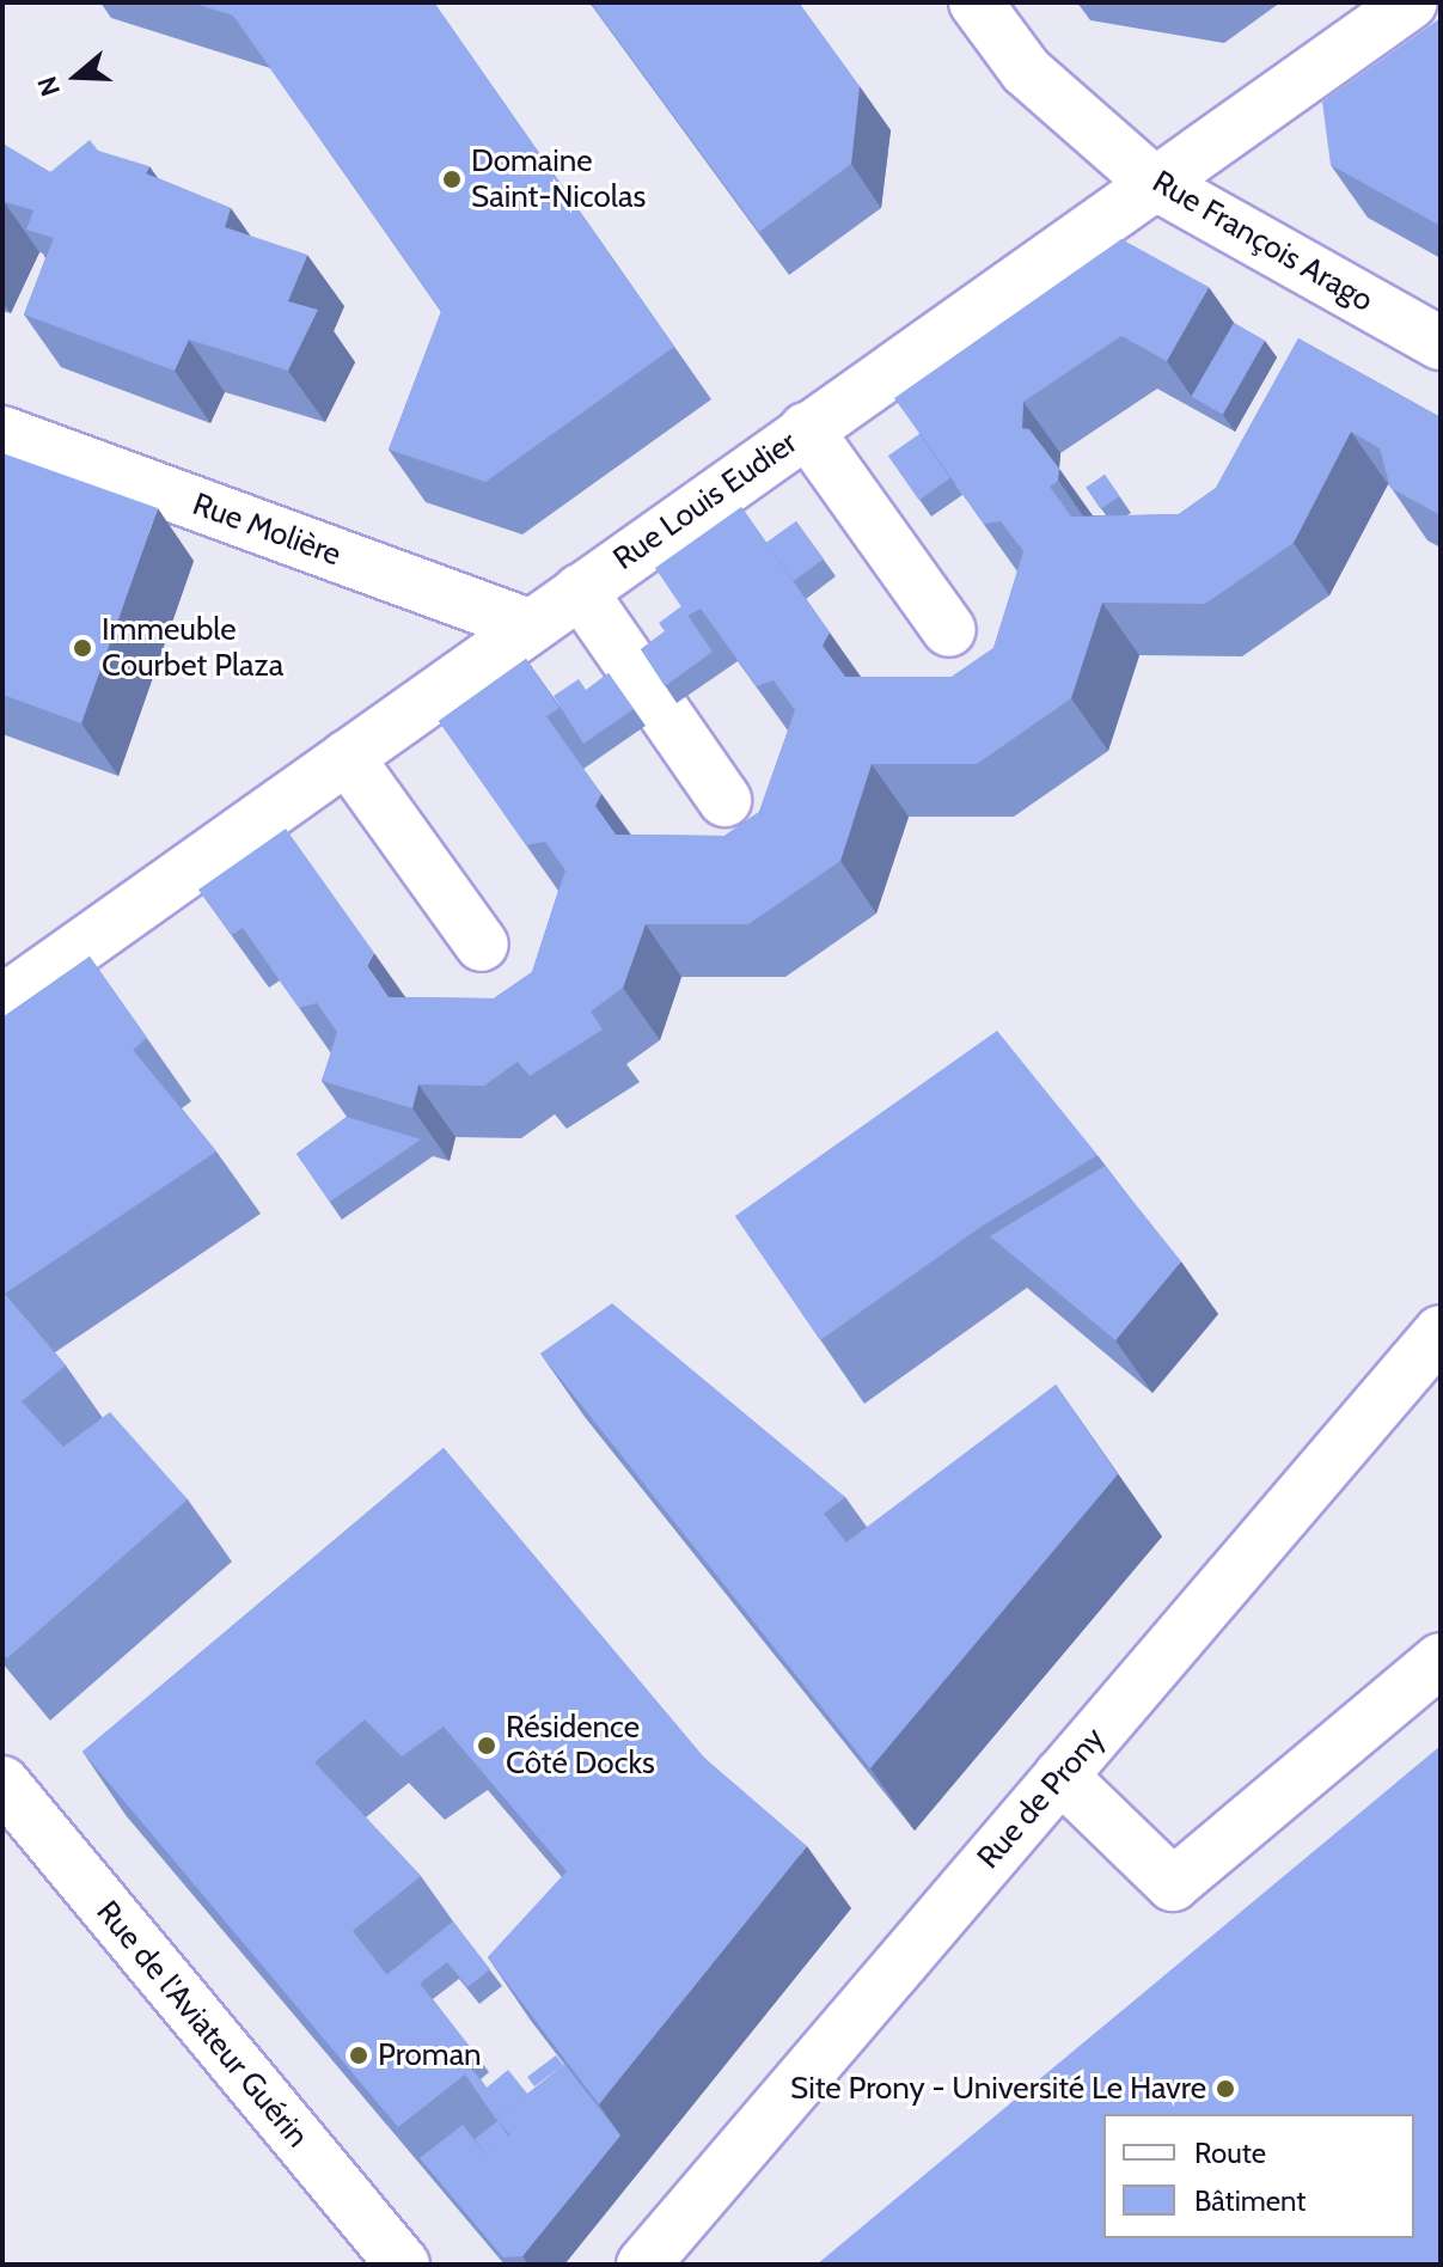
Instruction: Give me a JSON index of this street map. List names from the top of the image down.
{
  "streets": {
    "street": [
      "Rue François Arago",
      "Rue Louis Eudier",
      "Rue Molière",
      "Rue de Prony",
      "Rue de l'Aviateur Guérin"
    ]
  },
  "crossings": [
    ["Rue François Arago", "Rue Louis Eudier"],
    ["Rue Louis Eudier", "Rue Molière"]
  ],
  "places": [
    "Domaine Saint-Nicolas",
    "Immeuble Courbet Plaza",
    "Résidence Côté Docks",
    "Proman",
    "Site Prony - Université Le Havre"
  ],
  "legend": ["Route", "Bâtiment"],
  "north": "left"
}
